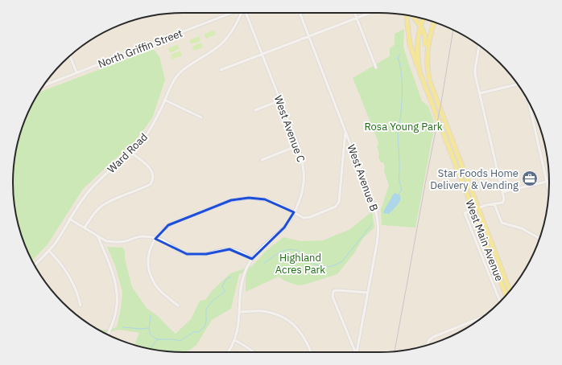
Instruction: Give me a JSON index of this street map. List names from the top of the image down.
{
  "streets": {
    "main road": ["West Main Avenue"],
    "street": [
      "North Griffin Street",
      "West Avenue C",
      "Ward Road",
      "West Avenue B"
    ]
  },
  "parks": ["Rosa Young Park", "Highland Acres Park"],
  "places": {
    "office": ["Star Foods Home Delivery & Vending"]
  }
}
